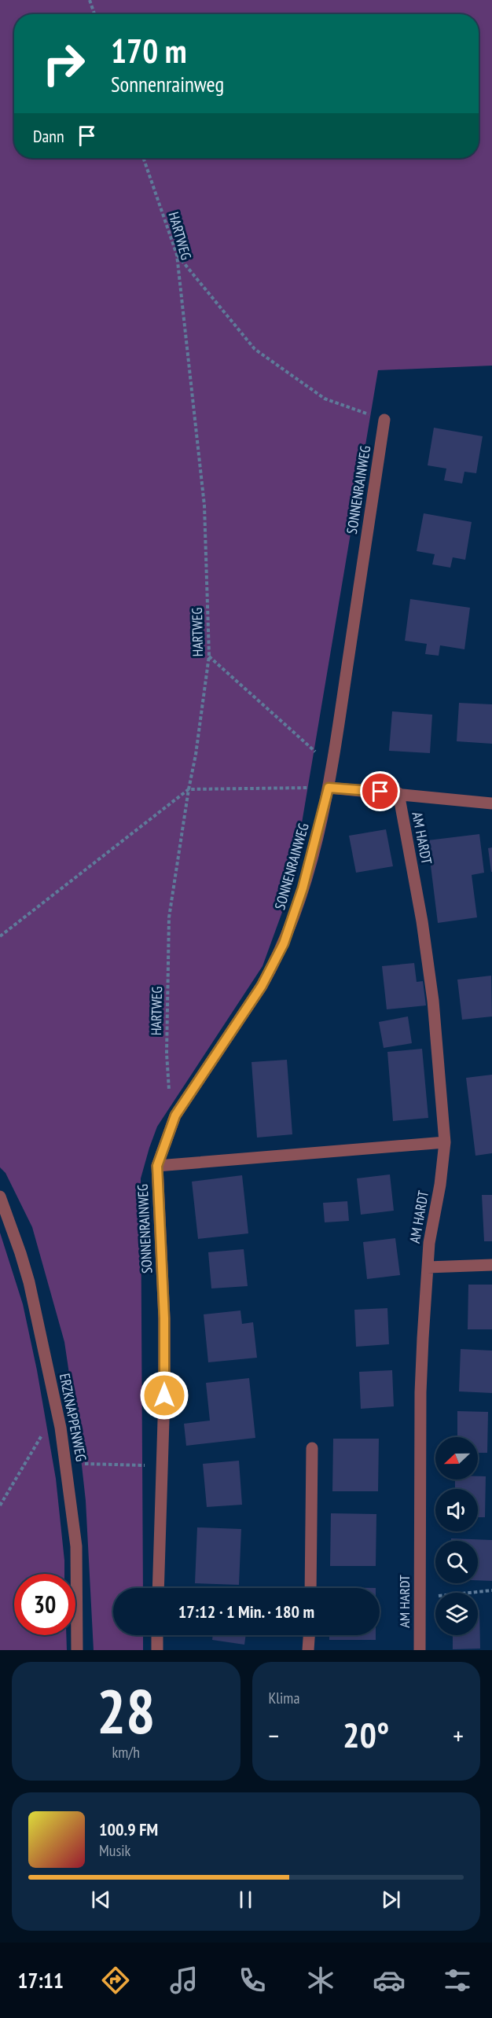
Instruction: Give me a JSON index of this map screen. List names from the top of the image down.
{
  "streets": {
    "street": ["SONNENRAINWEG", "AM HARDT", "ERZKNAPPENWEG"],
    "path": ["HARTWEG"]
  },
  "crossings": [
    ["HARTWEG", "SONNENRAINWEG"]
  ],
  "north": "left",
  "page": {
    "turn": ["170 m", "Sonnenrainweg"],
    "then": "Dann",
    "limit": "30",
    "trip": "17:12 · 1 Min. · 180 m",
    "tile": [
      ["28", "km/h"],
      "Klima"
    ],
    "heat": ["−", "20°", "+"],
    "song": ["100.9 FM", "Musik"],
    "tabs": "17:11"
  }
}
